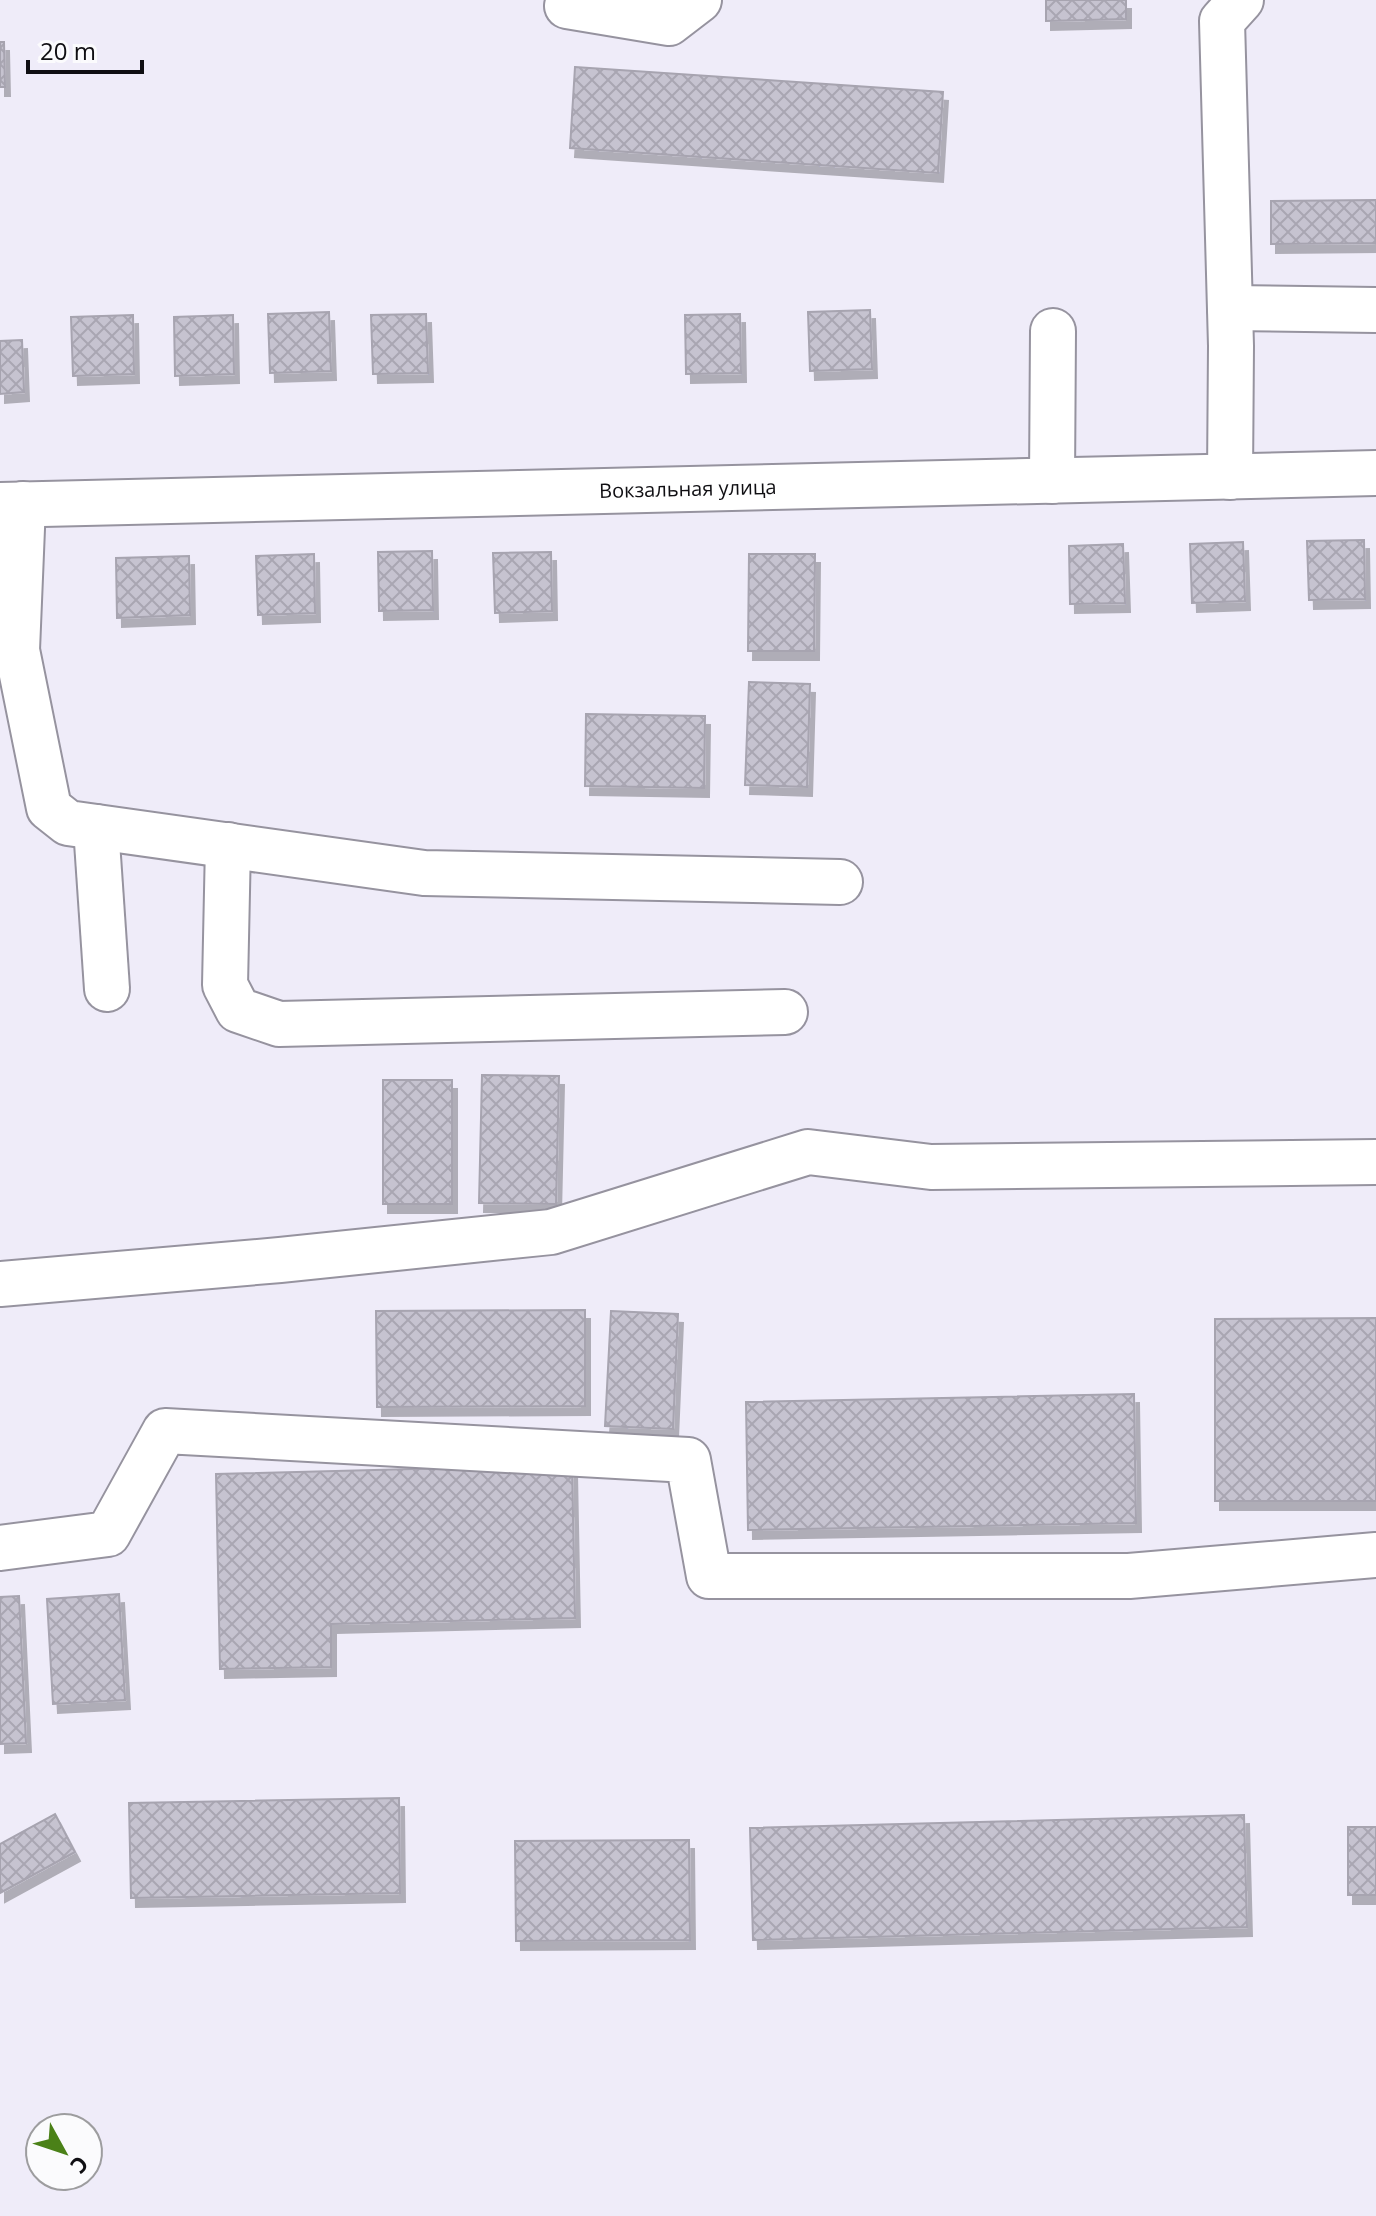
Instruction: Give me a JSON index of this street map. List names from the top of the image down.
{
  "streets": {
    "street": ["Вокзальная улица"]
  },
  "scale_bar": "20 m",
  "north": "bottom right"
}
